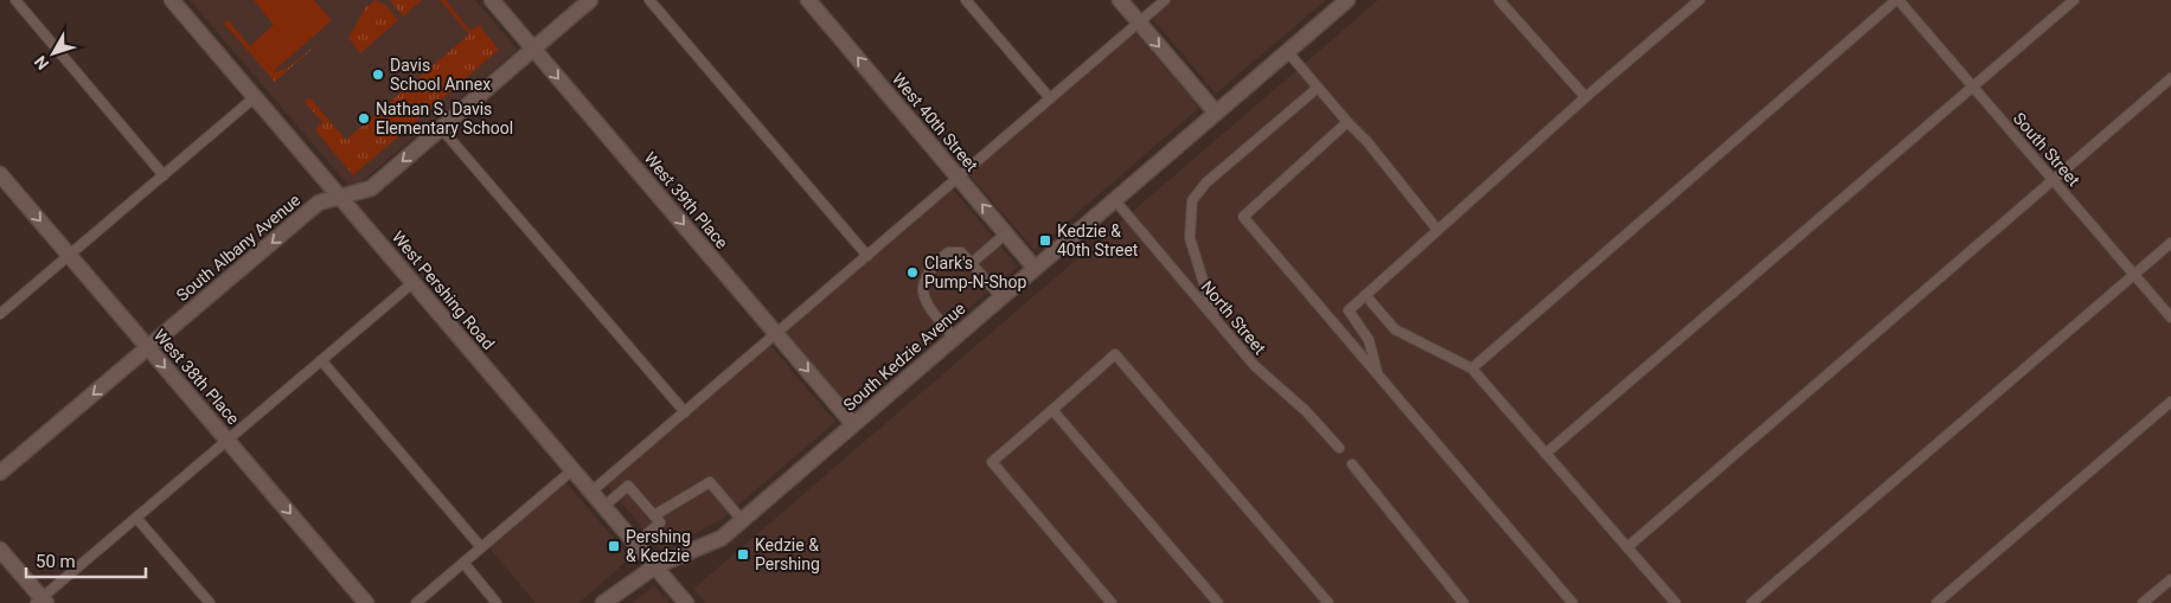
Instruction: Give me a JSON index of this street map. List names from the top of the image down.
{
  "streets": {
    "street": [
      "West 40th Street",
      "West 39th Place",
      "South Albany Avenue",
      "West Pershing Road",
      "South Kedzie Avenue",
      "West 38th Place"
    ],
    "lane": ["South Street", "North Street"]
  },
  "crossings": [
    ["West 40th Street", "South Kedzie Avenue"],
    ["West 39th Place", "South Albany Avenue"],
    ["West 39th Place", "South Kedzie Avenue"],
    ["South Albany Avenue", "West Pershing Road"],
    ["South Albany Avenue", "West 38th Place"],
    ["West Pershing Road", "South Kedzie Avenue"],
    ["North Street", "South Kedzie Avenue"]
  ],
  "one_way": [
    "West 40th Street",
    "West 39th Place",
    "South Albany Avenue",
    "West 38th Place"
  ],
  "places": {
    "other": ["Davis School Annex", "Nathan S. Davis Elementary School", "Clark's Pump-N-Shop"],
    "transit": ["Kedzie & 40th Street", "Pershing & Kedzie", "Kedzie & Pershing"]
  },
  "scale_bar": "50 m",
  "north": "bottom left"
}
